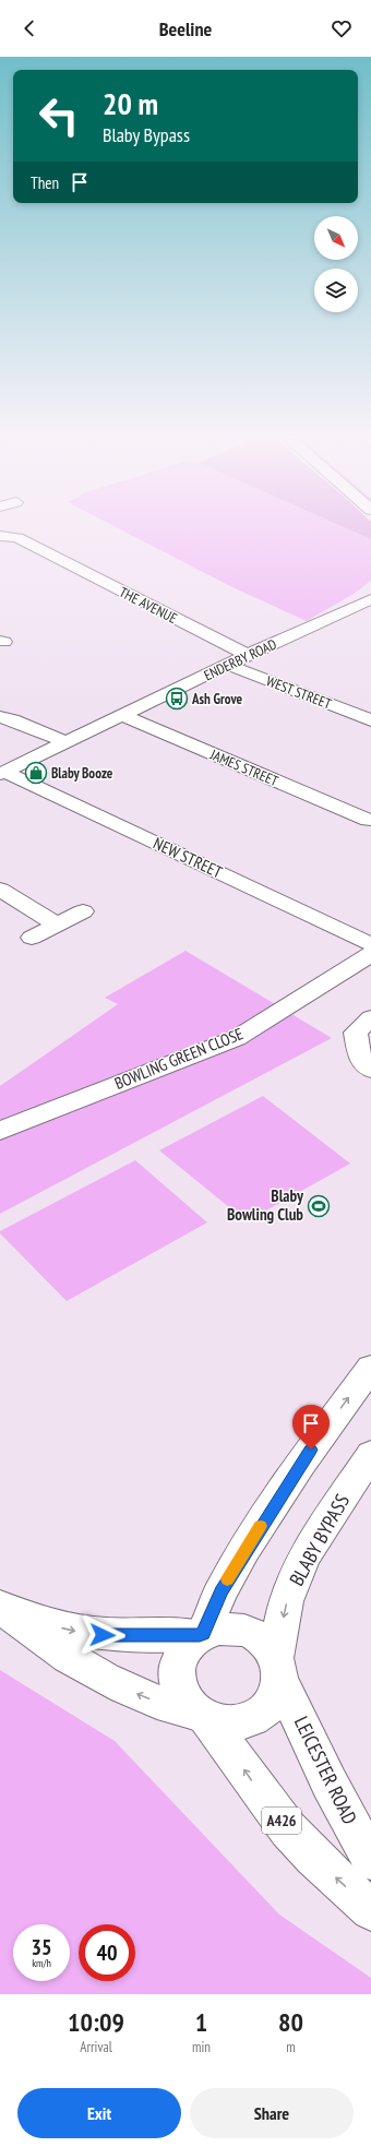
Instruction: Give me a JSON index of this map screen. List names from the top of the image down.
{
  "streets": {
    "main road": ["BLABY BYPASS", "LEICESTER ROAD", "A426"],
    "street": [
      "THE AVENUE",
      "ENDERBY ROAD",
      "WEST STREET",
      "JAMES STREET",
      "NEW STREET",
      "BOWLING GREEN CLOSE"
    ]
  },
  "crossings": [
    ["THE AVENUE", "ENDERBY ROAD"],
    ["ENDERBY ROAD", "WEST STREET"],
    ["ENDERBY ROAD", "JAMES STREET"],
    ["ENDERBY ROAD", "NEW STREET"],
    ["BLABY BYPASS", "LEICESTER ROAD"],
    ["BLABY BYPASS", "A426"],
    ["LEICESTER ROAD", "A426"]
  ],
  "places": {
    "bus stop": ["Ash Grove"],
    "shop": ["Blaby Booze"],
    "sports": ["Blaby Bowling Club"]
  },
  "north": "bottom right",
  "page": {
    "header": "Beeline",
    "turn": ["20 m", "Blaby Bypass"],
    "then": "Then",
    "speed": "35 km/h",
    "limit": "40",
    "eta": [
      "10:09",
      "Arrival",
      "1",
      "min",
      "80",
      "m"
    ],
    "buttons": ["Exit", "Share"]
  }
}
